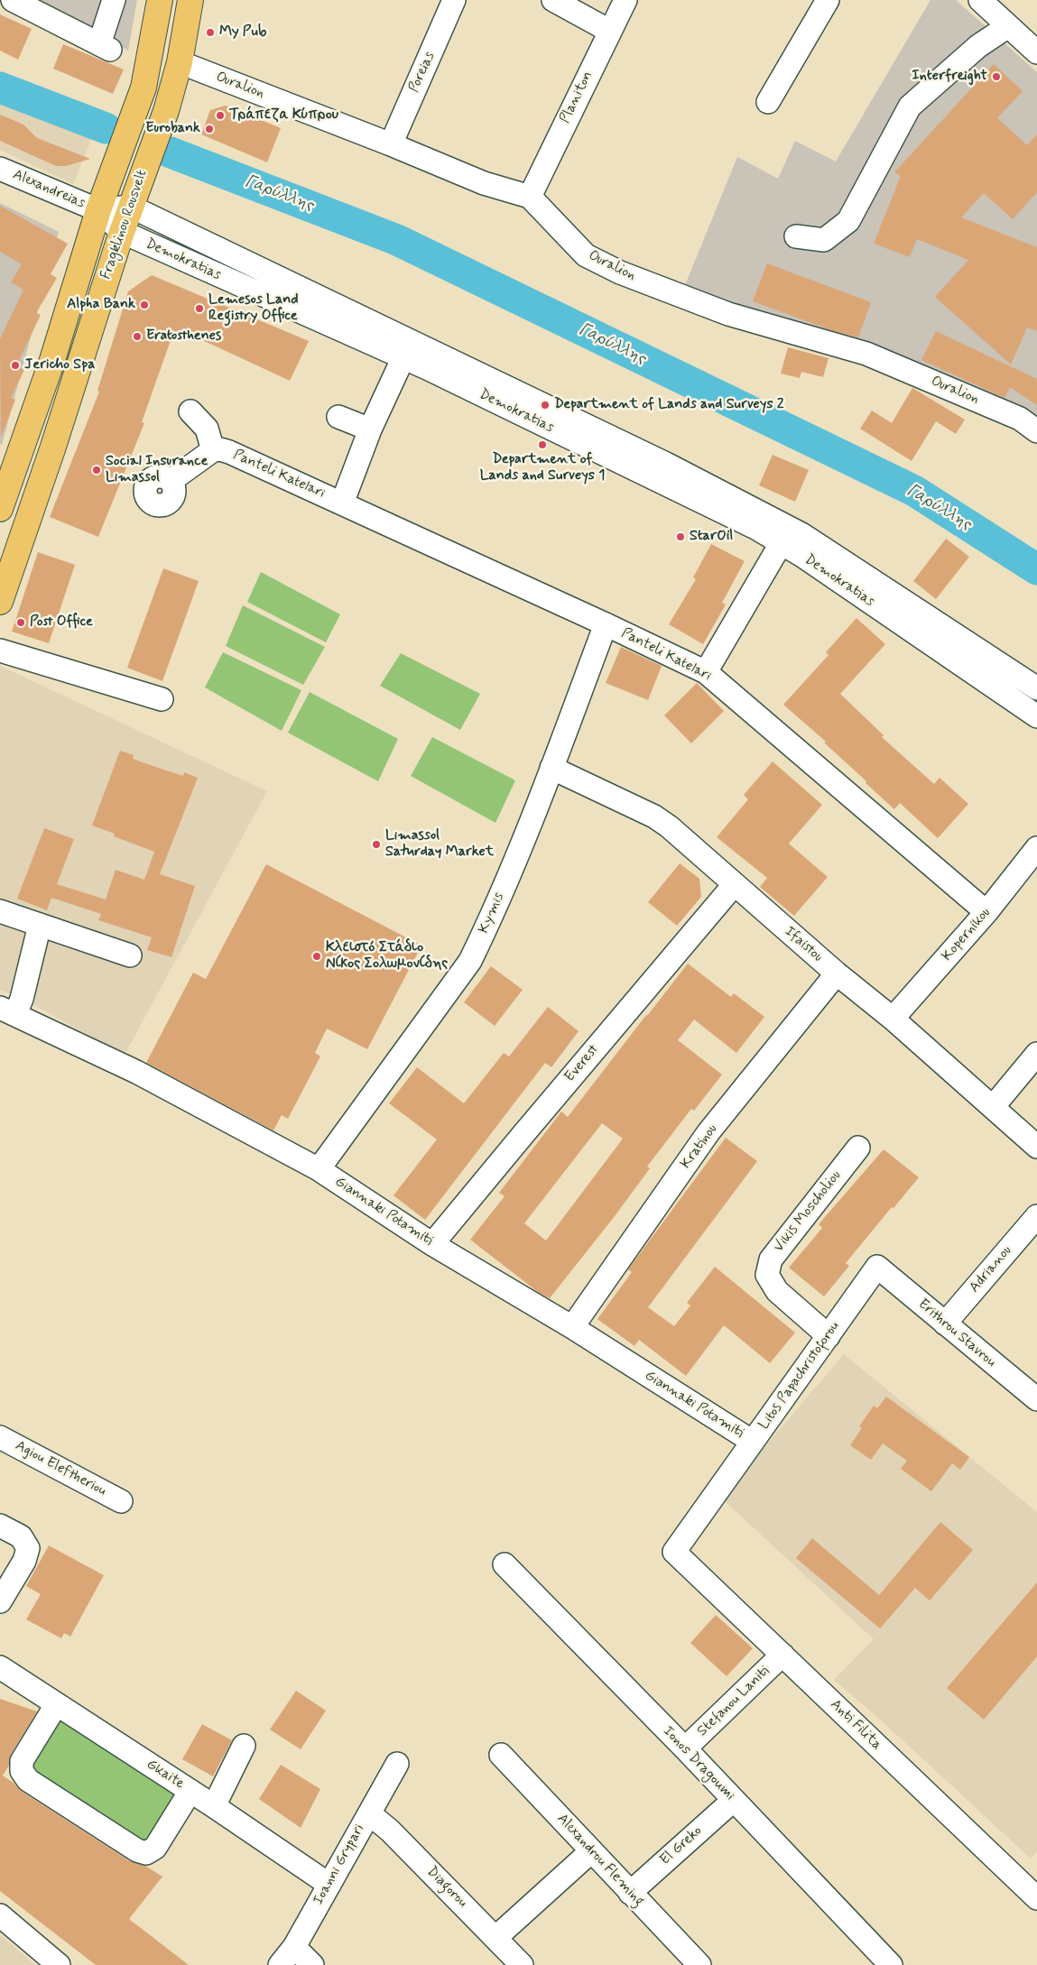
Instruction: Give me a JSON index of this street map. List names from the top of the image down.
{
  "streets": {
    "main road": ["Fragklinou Rousvelt"],
    "street": [
      "Poreias",
      "Ouralion",
      "Planiton",
      "Alexandreias",
      "Demokratias",
      "Panteli Katelari",
      "Kymis",
      "Kopernikou",
      "Ifaistou",
      "Everest",
      "Kratinou",
      "Giannaki Potamiti",
      "Vikis Moscholiou",
      "Adrianou",
      "Erithrou Stavrou",
      "Litos Papachristoforou",
      "Agiou Eleftheriou",
      "Stefanou Laniti",
      "Anti Filita",
      "Ionos Dragoumi",
      "Gkaite",
      "El Greko",
      "Alexandrou Fleming",
      "Ioanni Grypari",
      "Diagorou"
    ]
  },
  "crossings": [
    ["Poreias", "Ouralion"],
    ["Ouralion", "Planiton"],
    ["Ouralion", "Fragklinou Rousvelt"],
    ["Alexandreias", "Fragklinou Rousvelt"],
    ["Alexandreias", "Demokratias"],
    ["Fragklinou Rousvelt", "Demokratias"],
    ["Demokratias", "Panteli Katelari"],
    ["Panteli Katelari", "Kymis"],
    ["Panteli Katelari", "Kopernikou"],
    ["Kymis", "Ifaistou"],
    ["Kymis", "Giannaki Potamiti"],
    ["Kopernikou", "Ifaistou"],
    ["Ifaistou", "Everest"],
    ["Ifaistou", "Kratinou"],
    ["Everest", "Giannaki Potamiti"],
    ["Kratinou", "Giannaki Potamiti"],
    ["Giannaki Potamiti", "Litos Papachristoforou"],
    ["Vikis Moscholiou", "Litos Papachristoforou"],
    ["Adrianou", "Erithrou Stavrou"],
    ["Erithrou Stavrou", "Litos Papachristoforou"],
    ["Litos Papachristoforou", "Anti Filita"],
    ["Stefanou Laniti", "Anti Filita"],
    ["Stefanou Laniti", "Ionos Dragoumi"],
    ["Ionos Dragoumi", "El Greko"],
    ["Gkaite", "Ioanni Grypari"],
    ["El Greko", "Alexandrou Fleming"],
    ["Ioanni Grypari", "Diagorou"]
  ],
  "water": ["Γαρύλλης"],
  "places": [
    "My Pub",
    "Interfreight",
    "Τράπεζα Κύπρου",
    "Eurobank",
    "Alpha Bank",
    "Lemesos Land Registry Office",
    "Eratosthenes",
    "Jericho Spa",
    "Department of Lands and Surveys 2",
    "Department of Lands and Surveys 1",
    "Social Insurance Limassol",
    "StarOil",
    "Post Office",
    "Limassol Saturday Market",
    "Κλειστό Στάδιο Νίκος Σολωμονίδης"
  ]
}
